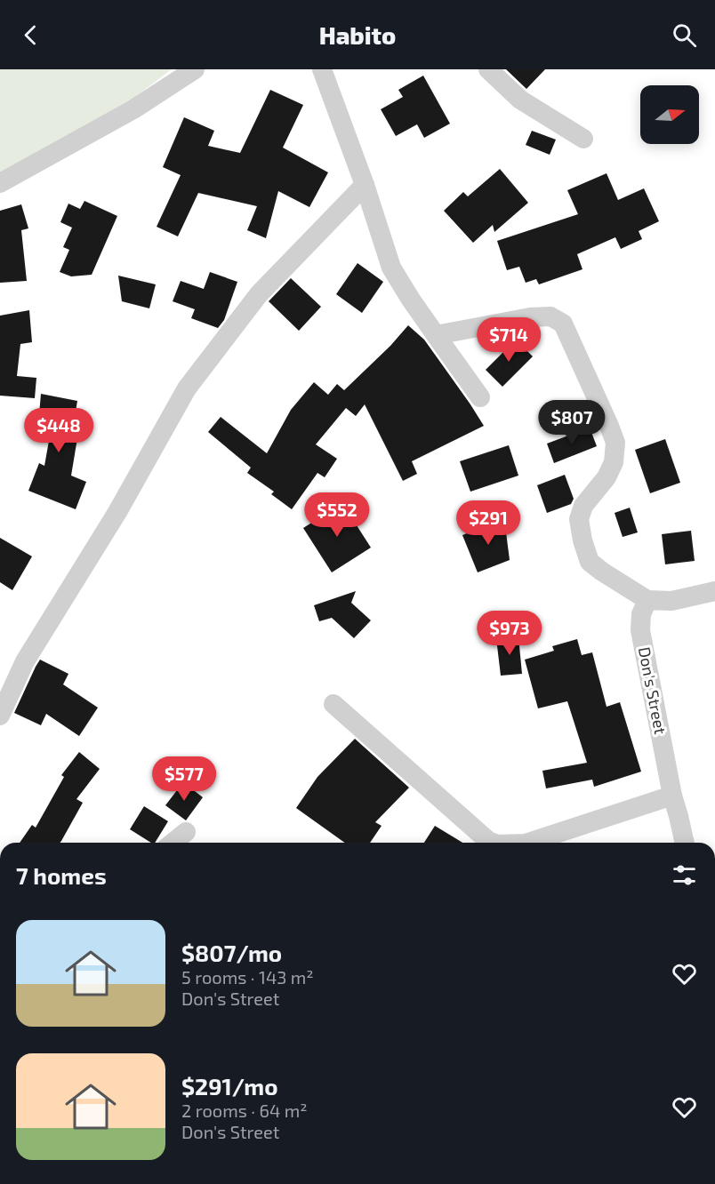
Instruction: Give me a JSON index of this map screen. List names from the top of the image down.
{
  "streets": {
    "street": ["Don's Street"]
  },
  "north": "right",
  "page": {
    "header": "Habito",
    "price": [
      "$714",
      "$807",
      "$448",
      "$552",
      "$291",
      "$973",
      "$577"
    ],
    "heading": "7 homes",
    "list": [
      {
        "name": "$807/mo",
        "note": "5 rooms · 143 m² · Don's Street"
      },
      {
        "name": "$291/mo",
        "note": "2 rooms · 64 m² · Don's Street"
      }
    ]
  }
}
